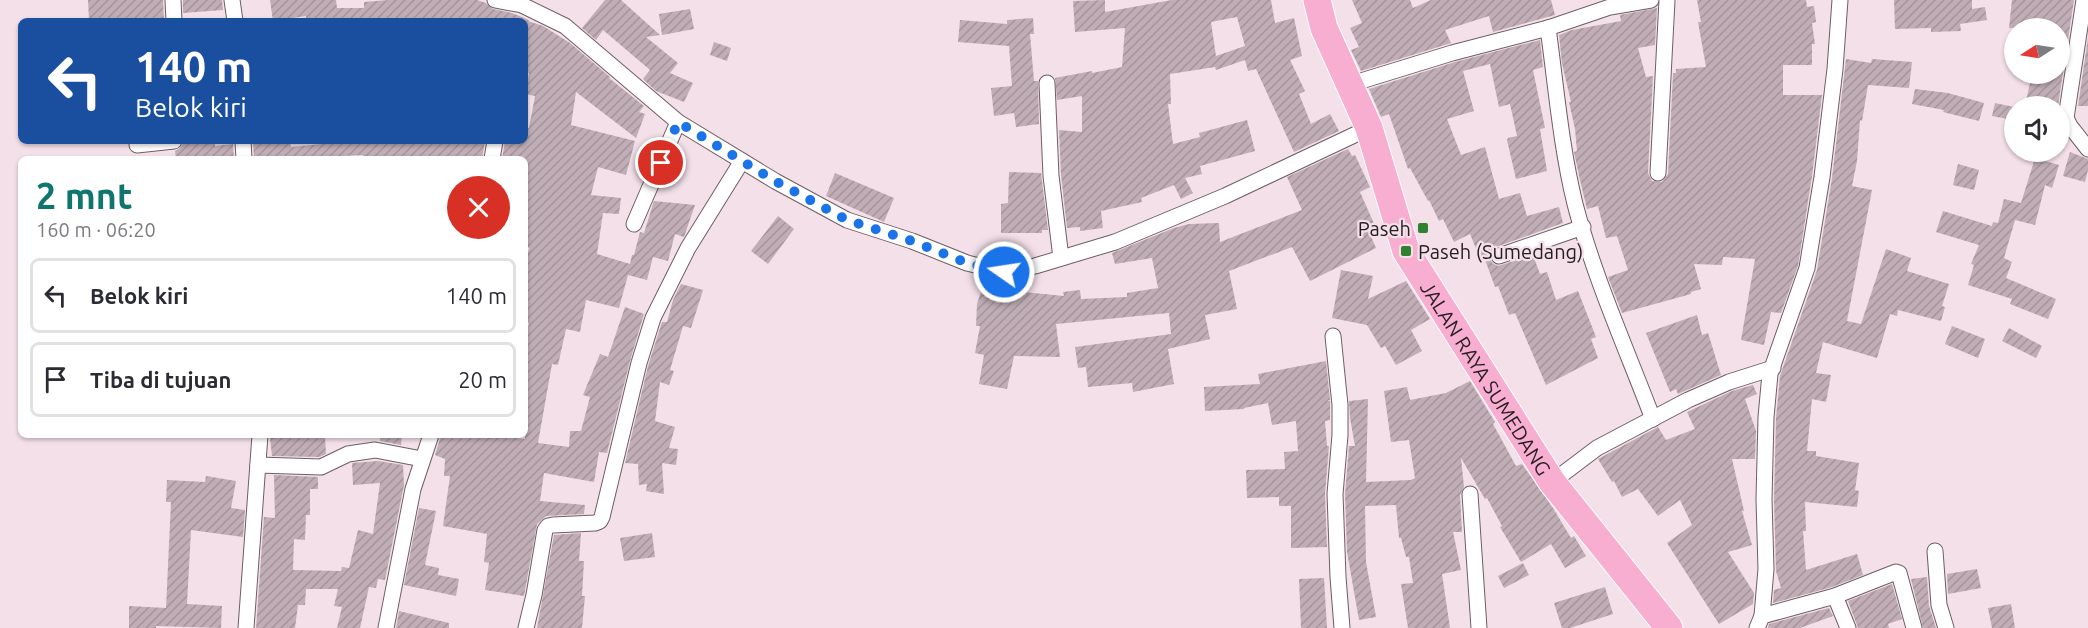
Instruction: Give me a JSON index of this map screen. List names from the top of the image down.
{
  "streets": {
    "highway": ["JALAN RAYA SUMEDANG"]
  },
  "places": {
    "transit": ["Paseh", "Paseh (Sumedang)"]
  },
  "north": "left",
  "page": {
    "turn": ["140 m", "Belok kiri"],
    "heading": ["2 mnt", "160 m · 06:20"],
    "list": [
      {
        "name": "Belok kiri",
        "value": "140 m"
      },
      {
        "name": "Tiba di tujuan",
        "value": "20 m"
      }
    ]
  }
}
